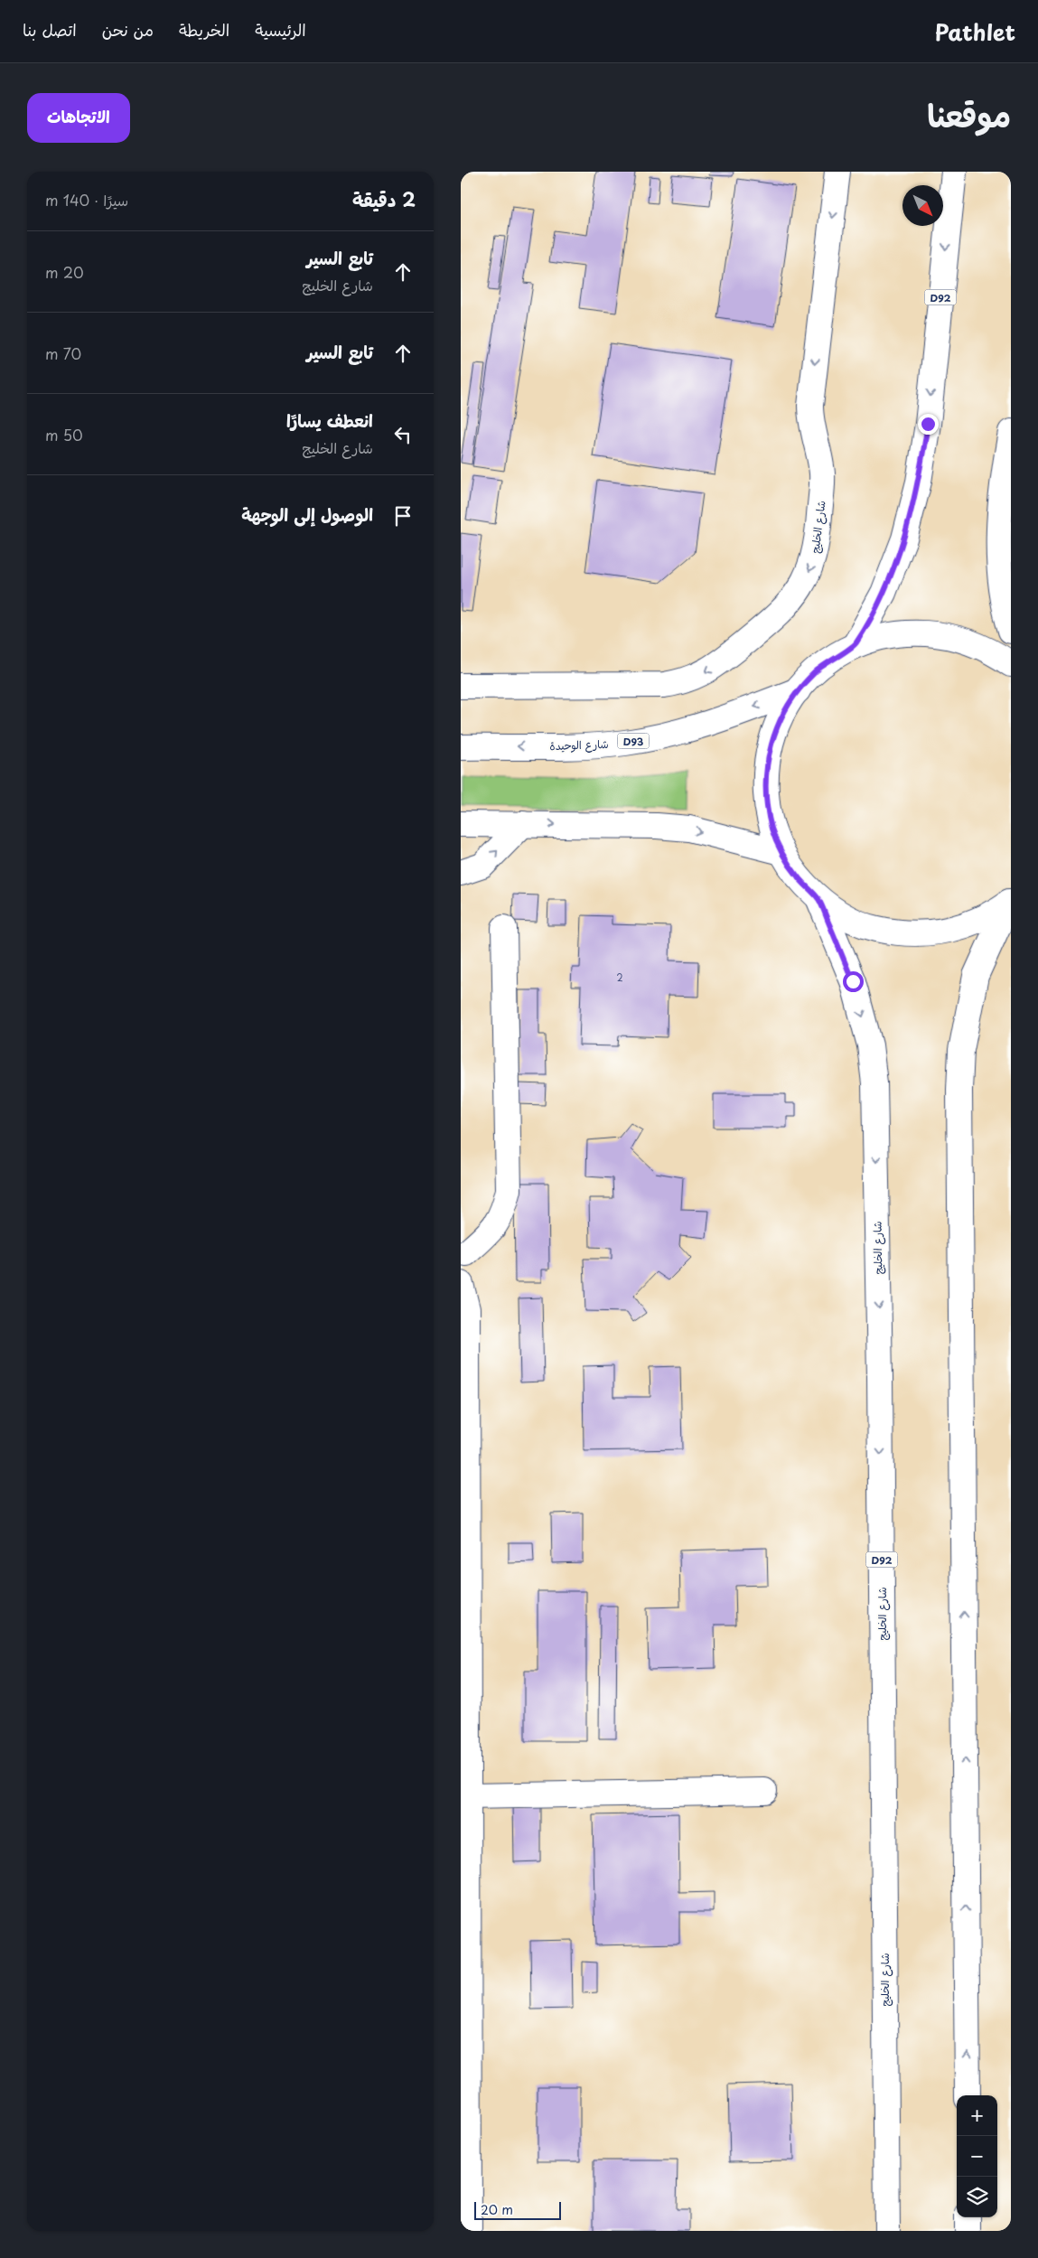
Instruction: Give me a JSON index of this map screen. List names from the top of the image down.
{
  "streets": {
    "main road": [
      "D92",
      "شارع الخليج",
      "D93",
      "شارع الوحيدة"
    ]
  },
  "house_numbers": ["2"],
  "scale_bar": "20 m",
  "north": "bottom right",
  "page": {
    "header": "Pathlet",
    "nav": [
      "الرئيسية",
      "الخريطة",
      "من نحن",
      "اتصل بنا"
    ],
    "title": "موقعنا",
    "buttons": "الاتجاهات",
    "heading": ["2 دقيقة", "سيرًا · 140 m"],
    "list": [
      ["تابع السير", "شارع الخليج", "20 m"],
      ["تابع السير", "70 m"],
      ["انعطف يسارًا", "شارع الخليج", "50 m"],
      "الوصول إلى الوجهة"
    ],
    "map_buttons": ["+", "−"],
    "scale": "20 m"
  }
}
